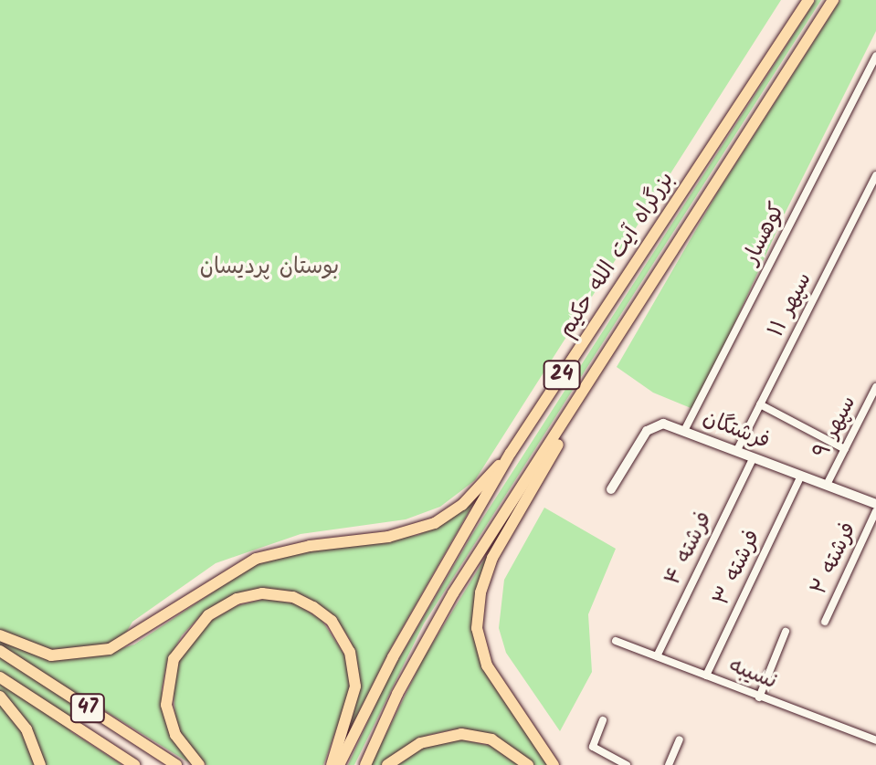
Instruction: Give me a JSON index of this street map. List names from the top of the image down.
{
  "streets": {
    "highway": ["بزرگراه آیت الله حکیم", "24", "47"],
    "street": [
      "کوهسار",
      "سپهر ۱۱",
      "سپهر ۹",
      "فرشتگان",
      "فرشته ۴",
      "فرشته ۲",
      "فرشته ۳",
      "نسیبه"
    ]
  },
  "crossings": [
    ["کوهسار", "فرشتگان"],
    ["سپهر ۱۱", "فرشتگان"],
    ["سپهر ۹", "فرشتگان"],
    ["فرشتگان", "فرشته ۴"],
    ["فرشتگان", "فرشته ۳"],
    ["فرشته ۴", "نسیبه"],
    ["فرشته ۳", "نسیبه"]
  ],
  "parks": ["بوستان پردیسان"]
}
